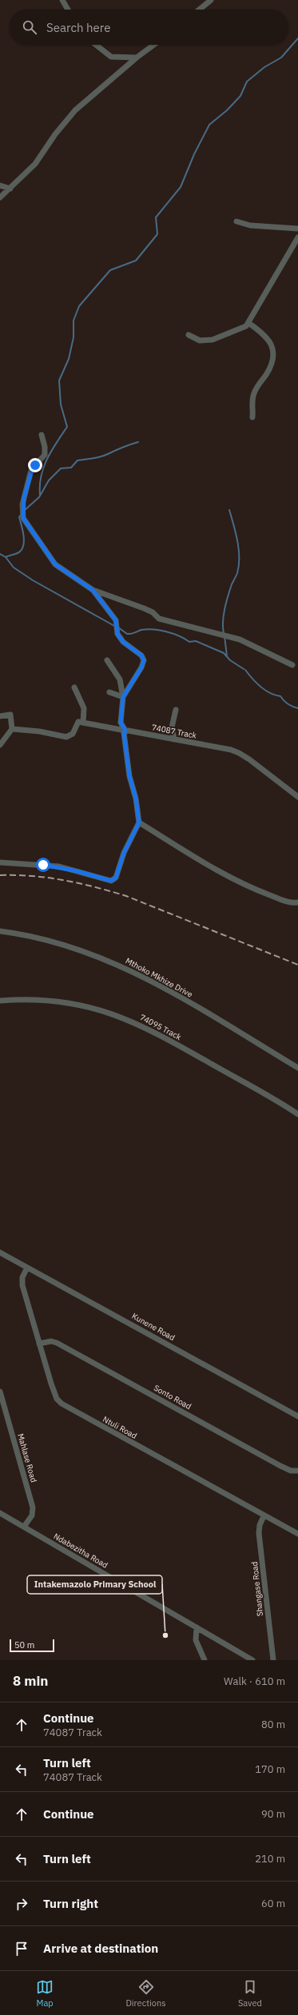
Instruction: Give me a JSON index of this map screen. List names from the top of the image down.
{
  "streets": {
    "street": [
      "74087 Track",
      "Mthoko Mkhize Drive",
      "74095 Track",
      "Kunene Road",
      "Sonto Road",
      "Ntuli Road",
      "Mahlase Road",
      "Ndabezitha Road",
      "Shangase Road"
    ]
  },
  "crossings": [
    ["Kunene Road", "Ntuli Road"],
    ["Sonto Road", "Ntuli Road"],
    ["Ntuli Road", "Shangase Road"],
    ["Mahlase Road", "Ndabezitha Road"]
  ],
  "places": ["Intakemazolo Primary School"],
  "scale_bar": "50 m",
  "page": {
    "search": "Search here",
    "scale": "50 m",
    "heading": ["8 min", "Walk · 610 m"],
    "list": [
      ["Continue", "74087 Track", "80 m"],
      ["Turn left", "74087 Track", "170 m"],
      ["Continue", "90 m"],
      ["Turn left", "210 m"],
      ["Turn right", "60 m"],
      "Arrive at destination"
    ],
    "nav": ["Map", "Directions", "Saved"]
  }
}
